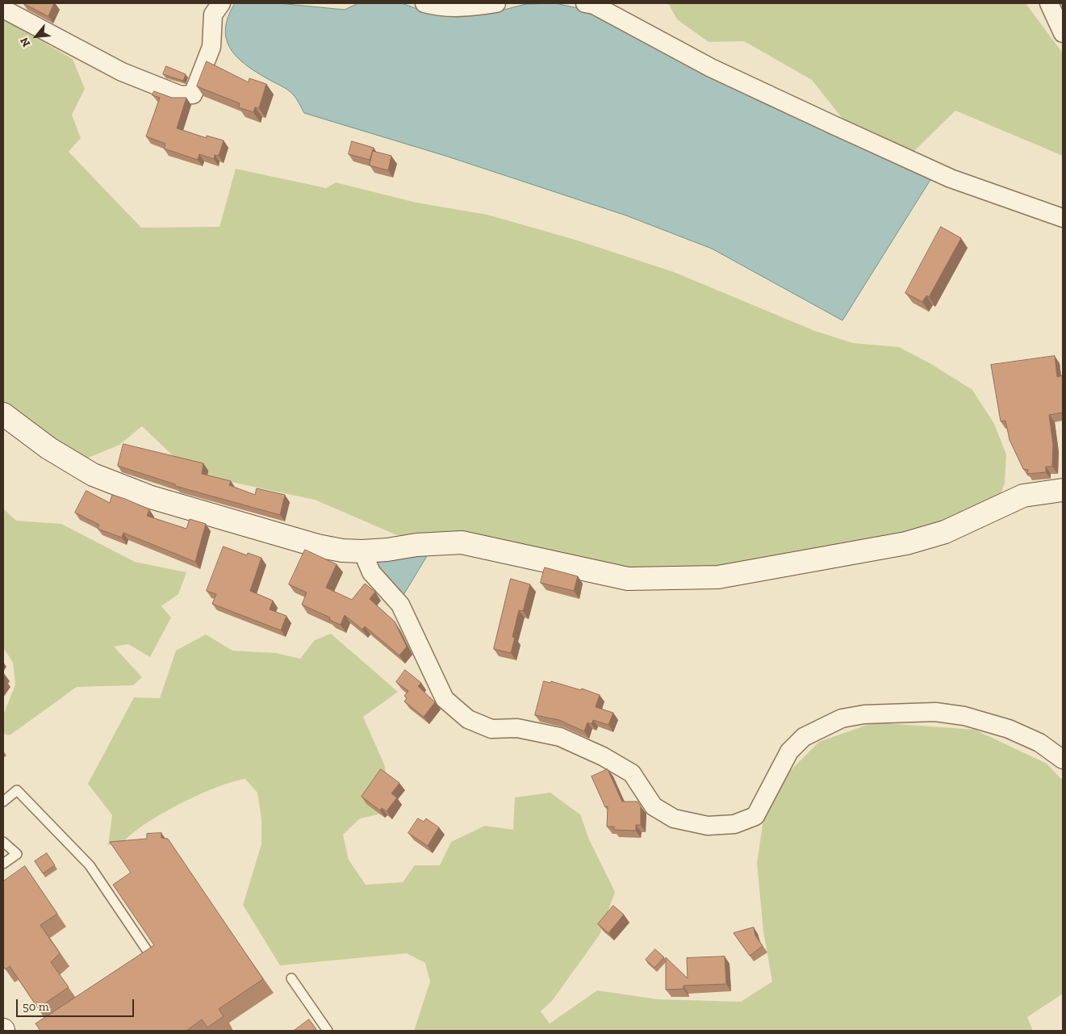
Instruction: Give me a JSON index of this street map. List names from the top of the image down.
{
  "scale_bar": "50 m",
  "north": "bottom left"
}
